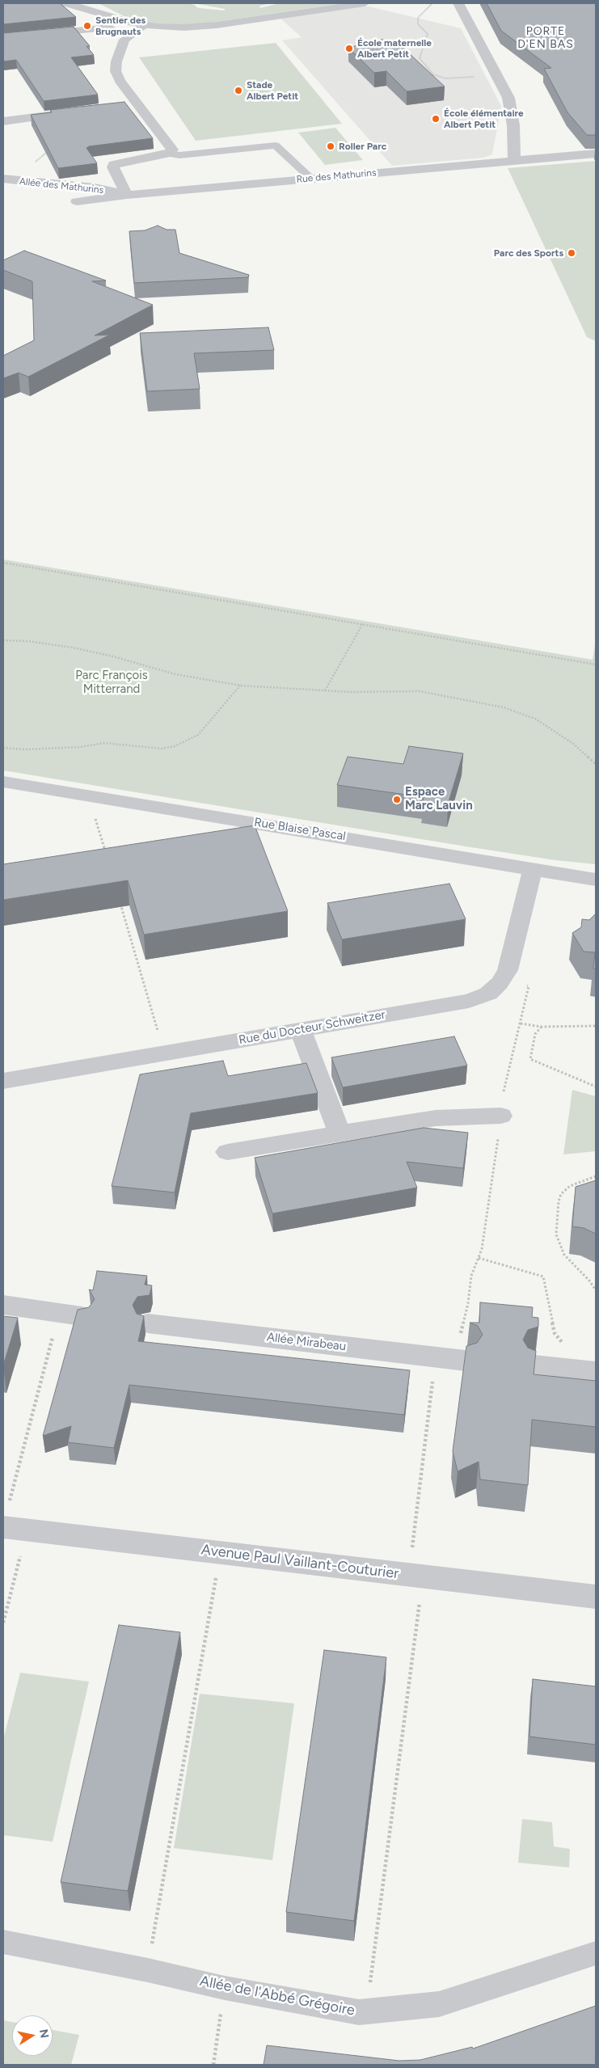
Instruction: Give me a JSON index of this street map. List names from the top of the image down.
{
  "streets": {
    "street": [
      "Rue des Mathurins",
      "Allée des Mathurins",
      "Rue Blaise Pascal",
      "Rue du Docteur Schweitzer",
      "Allée Mirabeau",
      "Avenue Paul Vaillant-Couturier"
    ],
    "lane": ["Allée de l'Abbé Grégoire"]
  },
  "crossings": [
    ["Rue des Mathurins", "Allée des Mathurins"],
    ["Rue Blaise Pascal", "Rue du Docteur Schweitzer"]
  ],
  "districts": ["PORTE D'EN BAS"],
  "parks": ["Parc François Mitterrand"],
  "places": [
    "Sentier des Brugnauts",
    "École maternelle Albert Petit",
    "Stade Albert Petit",
    "École élémentaire Albert Petit",
    "Roller Parc",
    "Parc des Sports",
    "Espace Marc Lauvin"
  ],
  "north": "right"
}
